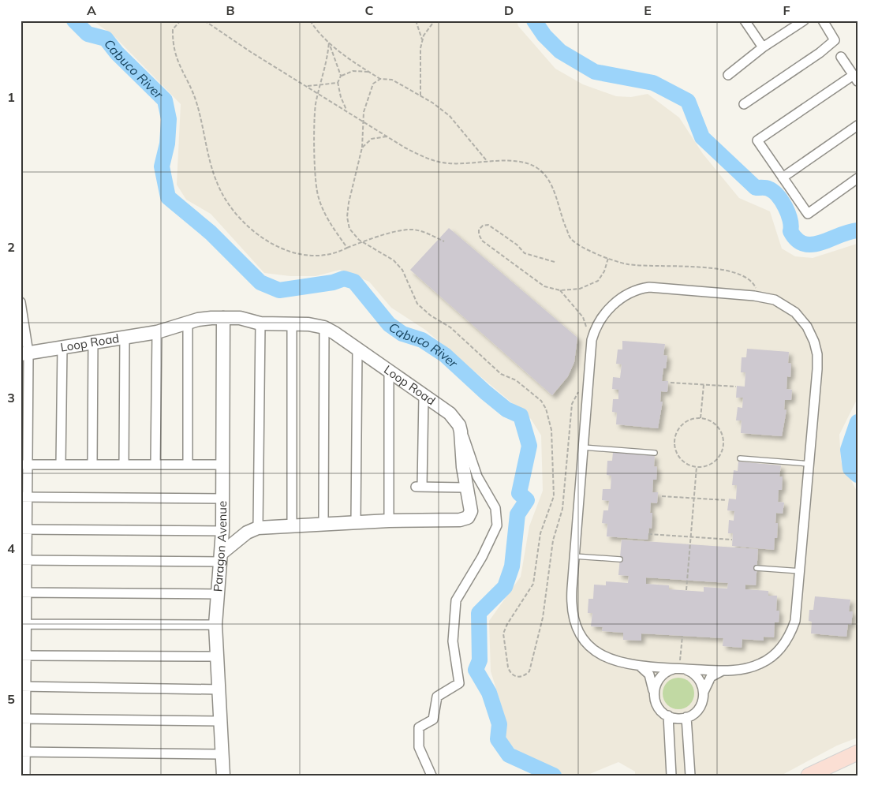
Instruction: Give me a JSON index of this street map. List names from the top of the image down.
{
  "streets": {
    "street": ["Loop Road", "Paragon Avenue"]
  },
  "crossings": [
    ["Loop Road", "Paragon Avenue"]
  ],
  "water": ["Cabuco River"],
  "grid": {
    "columns": [
      "A",
      "B",
      "C",
      "D",
      "E",
      "F"
    ],
    "rows": [
      "1",
      "2",
      "3",
      "4",
      "5"
    ]
  }
}
